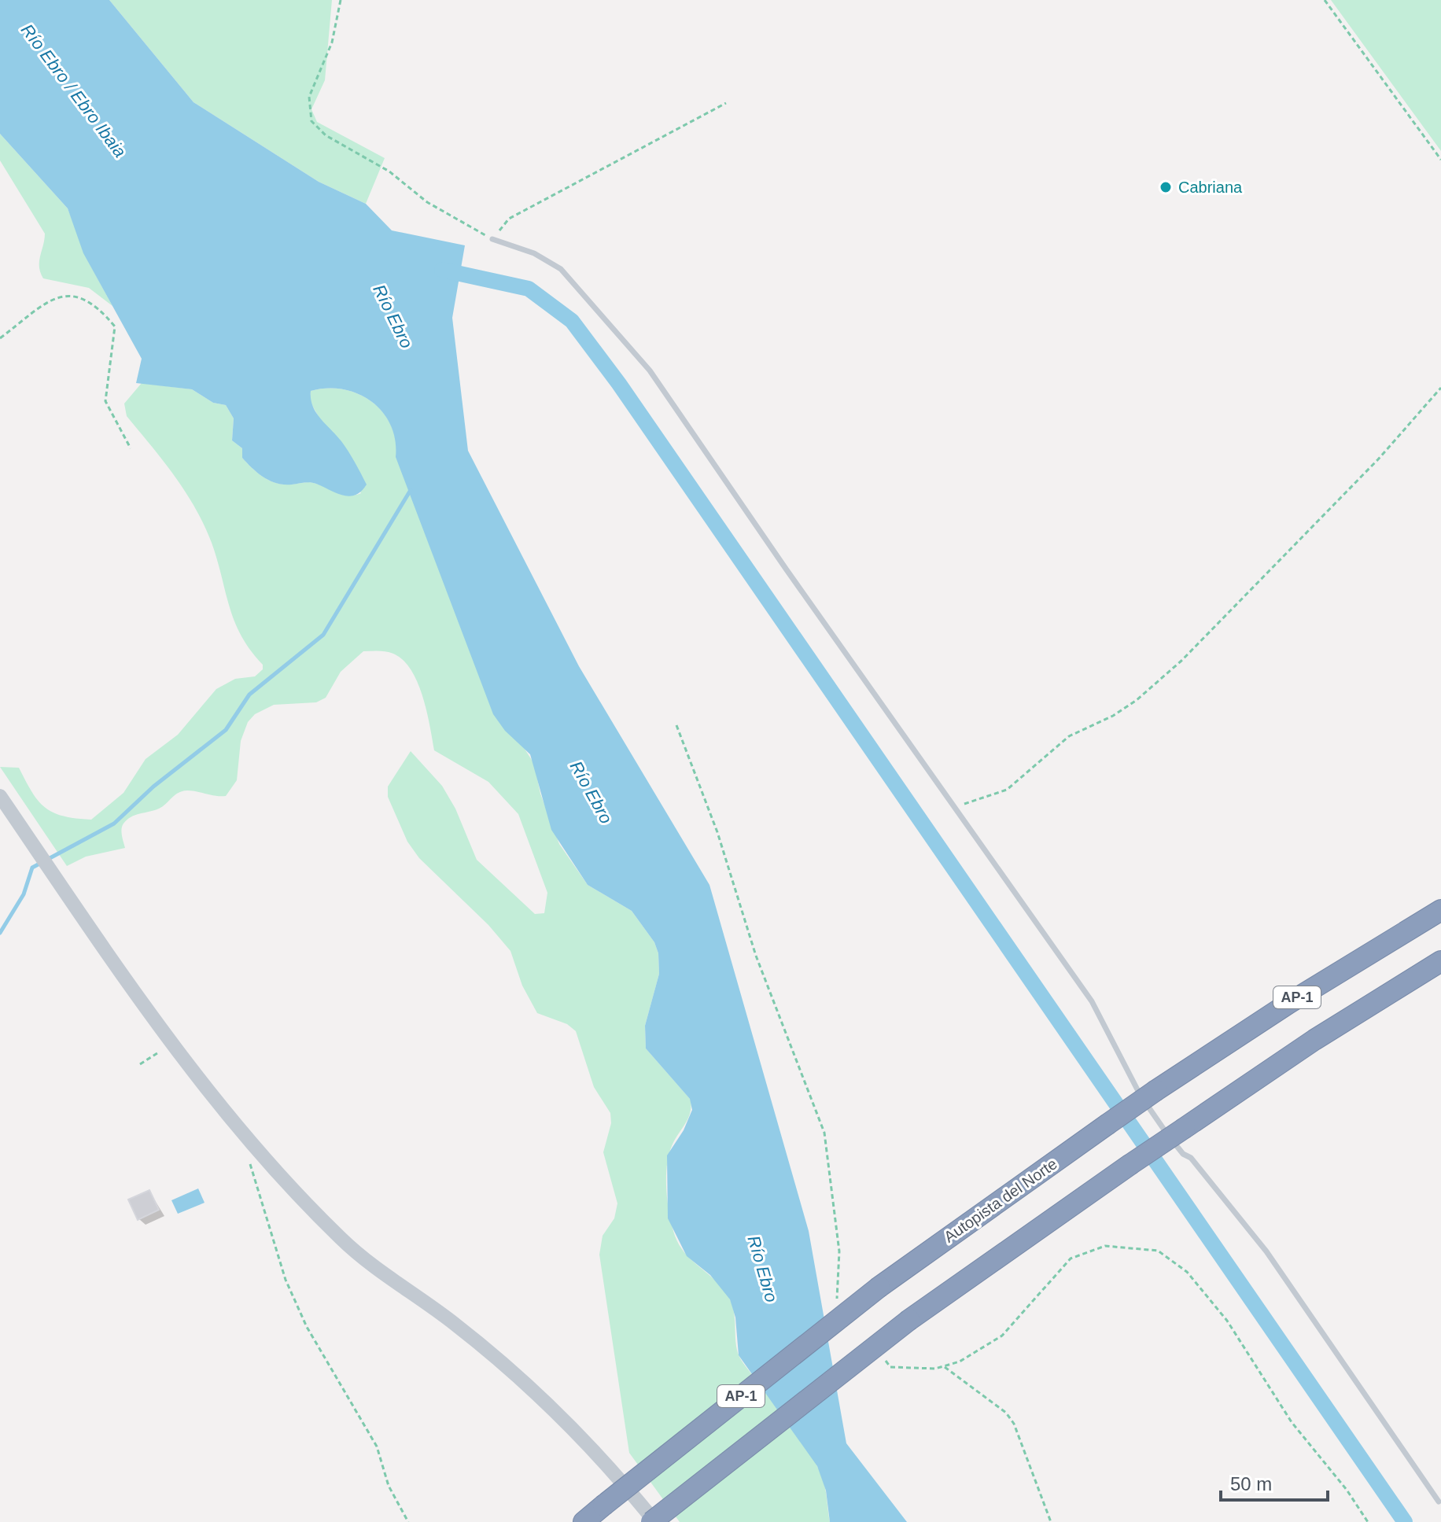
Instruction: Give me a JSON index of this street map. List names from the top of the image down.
{
  "streets": {
    "highway": ["AP-1", "Autopista del Norte"]
  },
  "water": ["Río Ebro / Ebro Ibaia", "Río Ebro"],
  "places": ["Cabriana"],
  "scale_bar": "50 m"
}
